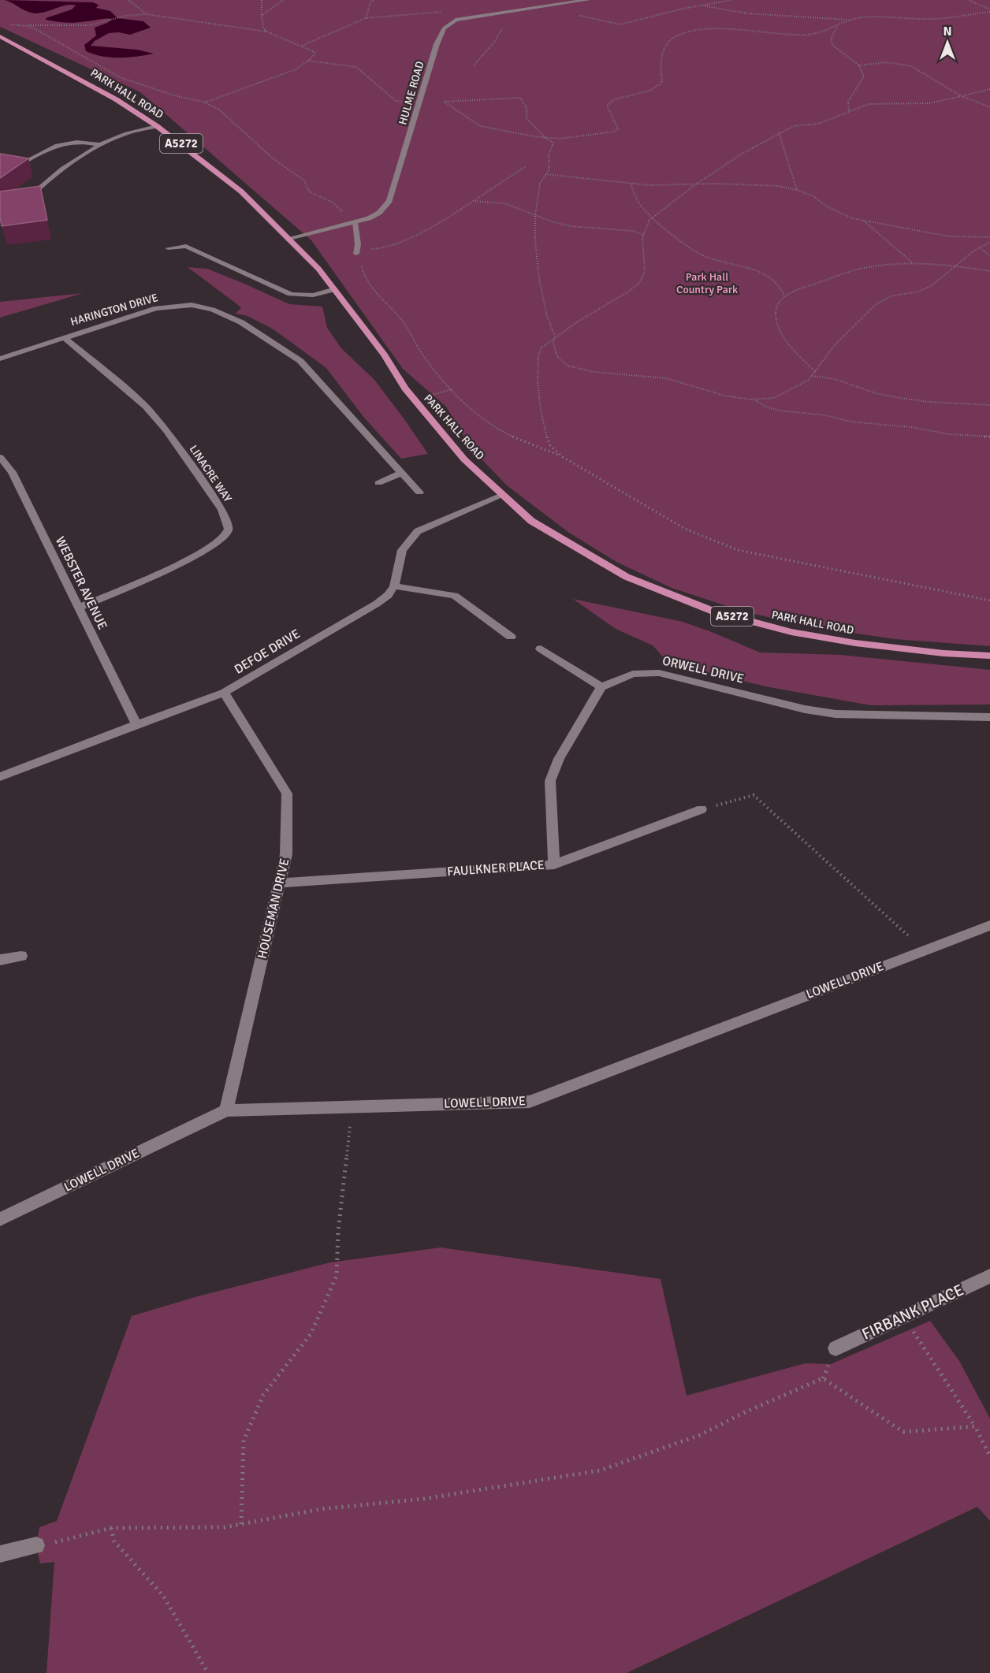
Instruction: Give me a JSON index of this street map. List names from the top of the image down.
{
  "streets": {
    "main road": ["PARK HALL ROAD", "A5272"],
    "street": [
      "HULME ROAD",
      "HARINGTON DRIVE",
      "LINACRE WAY",
      "WEBSTER AVENUE",
      "DEFOE DRIVE",
      "ORWELL DRIVE",
      "FAULKNER PLACE",
      "HOUSEMAN DRIVE",
      "LOWELL DRIVE",
      "FIRBANK PLACE"
    ]
  },
  "crossings": [
    ["HULME ROAD", "PARK HALL ROAD"],
    ["HARINGTON DRIVE", "LINACRE WAY"],
    ["LINACRE WAY", "WEBSTER AVENUE"],
    ["WEBSTER AVENUE", "DEFOE DRIVE"],
    ["DEFOE DRIVE", "HOUSEMAN DRIVE"],
    ["FAULKNER PLACE", "HOUSEMAN DRIVE"],
    ["HOUSEMAN DRIVE", "LOWELL DRIVE"]
  ],
  "parks": ["Park Hall Country Park"],
  "north": "top"
}
